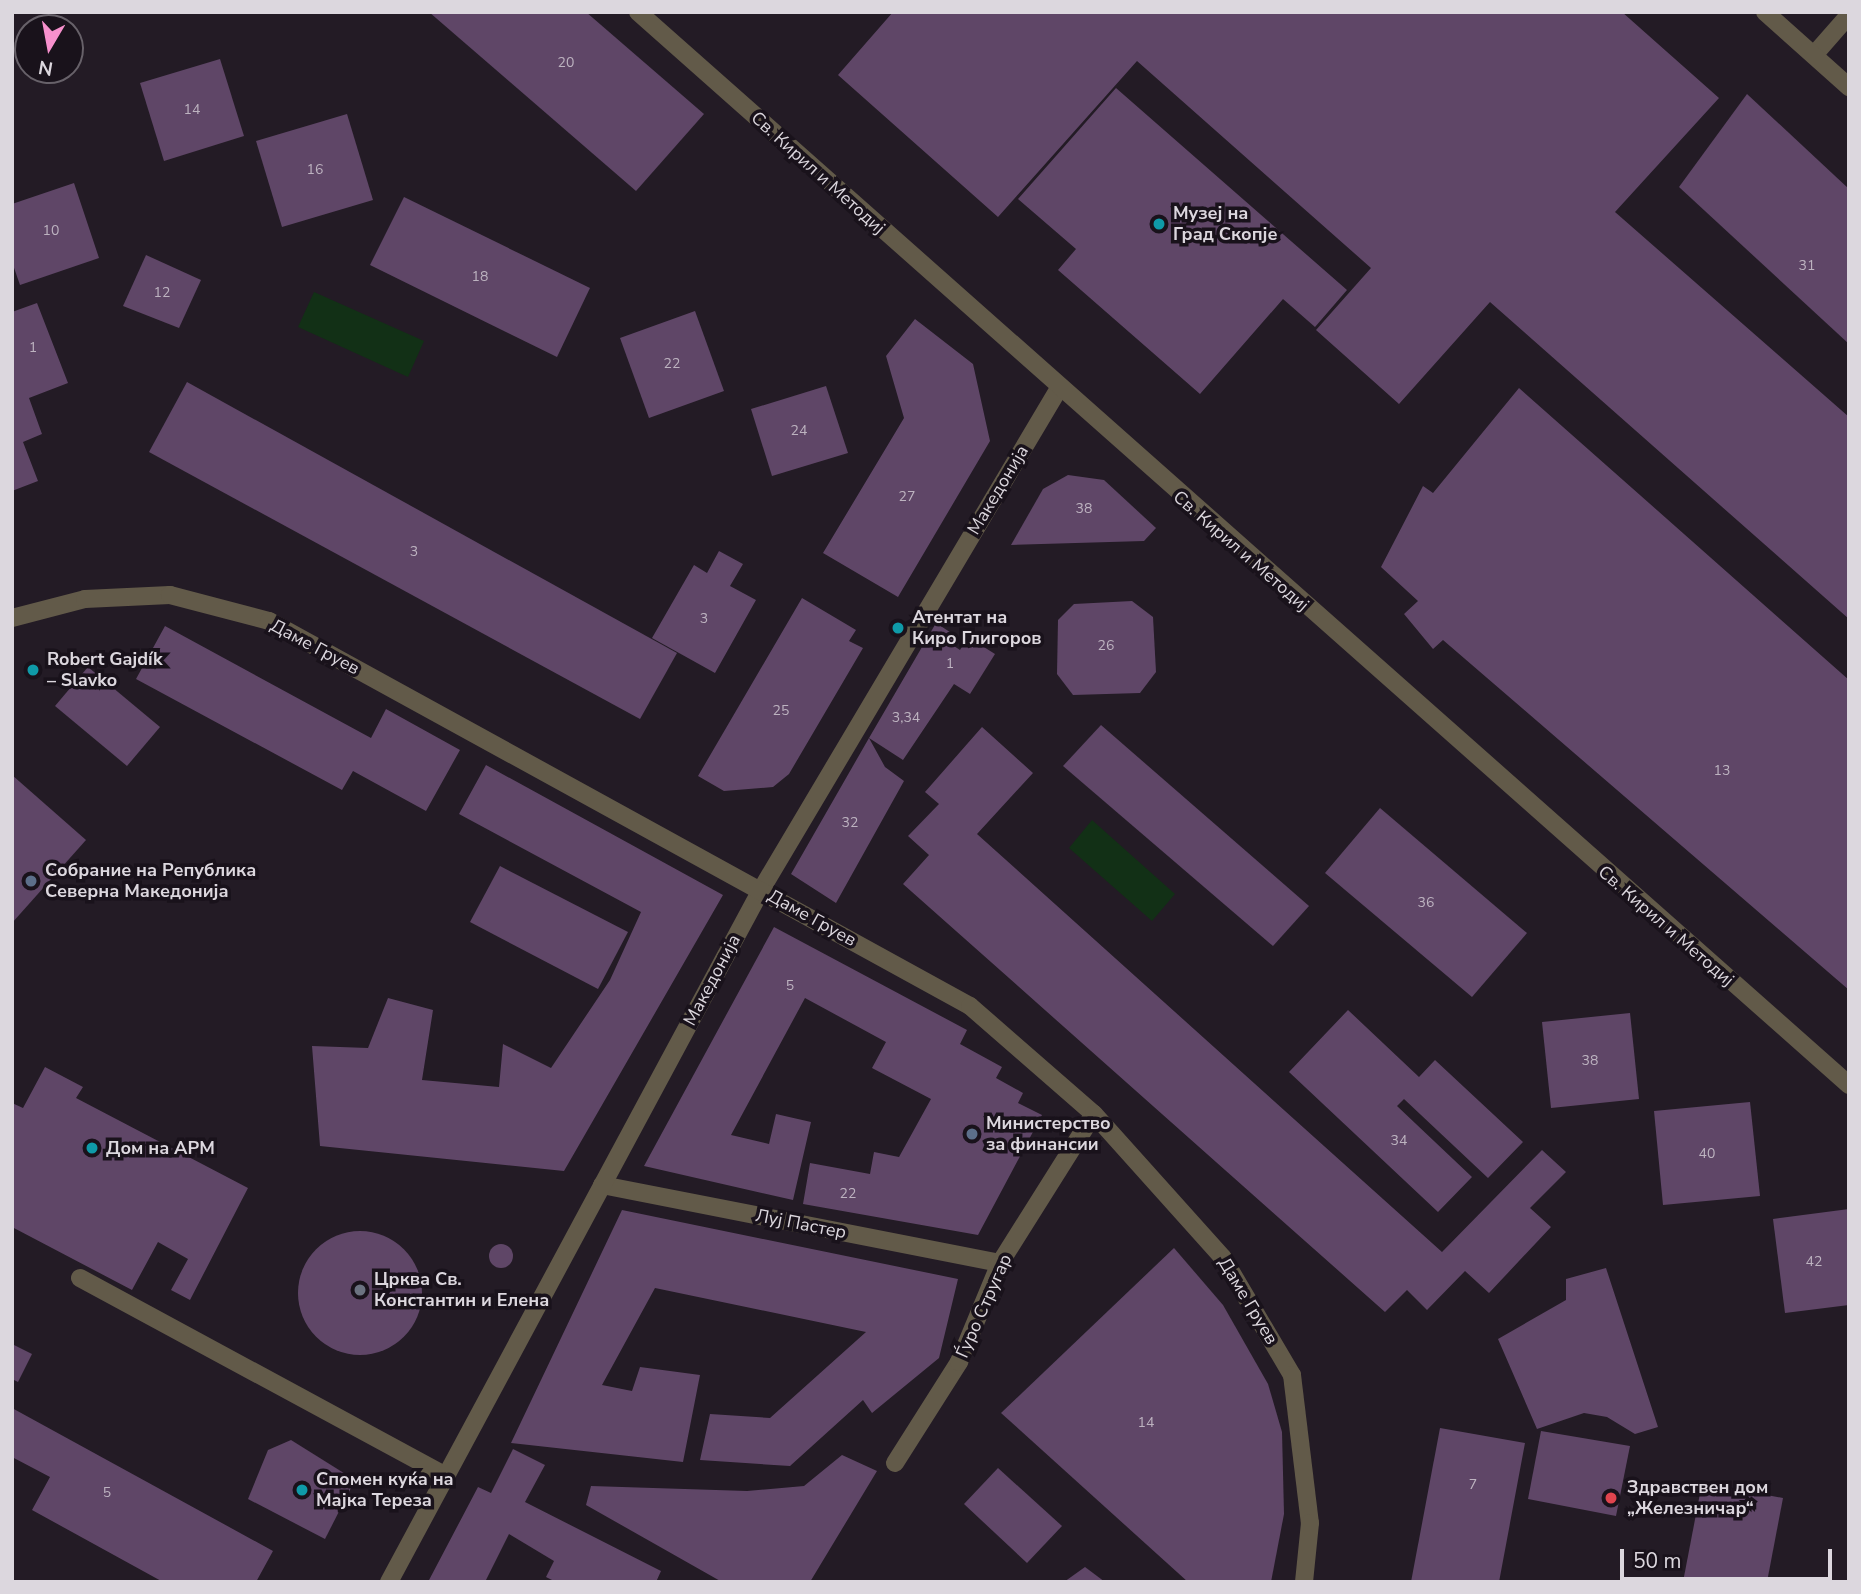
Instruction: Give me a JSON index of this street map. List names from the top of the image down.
{
  "streets": {
    "street": [
      "Св. Кирил и Методиј",
      "Македонија",
      "Даме Груев",
      "Луј Пастер",
      "Ѓуро Стругар"
    ]
  },
  "crossings": [
    ["Св. Кирил и Методиј", "Македонија"],
    ["Македонија", "Даме Груев"],
    ["Македонија", "Луј Пастер"],
    ["Даме Груев", "Ѓуро Стругар"],
    ["Луј Пастер", "Ѓуро Стругар"]
  ],
  "places": [
    "Музеј на Град Скопје",
    "Атентат на Киро Глигоров",
    "Robert Gajdík – Slavko",
    "Собрание на Република Северна Македонија",
    "Министерство за финансии",
    "Дом на АРМ",
    "Црква Св. Константин и Елена",
    "Спомен куќа на Мајка Тереза",
    "Здравствен дом „Железничар“"
  ],
  "house_numbers": [
    "20",
    "14",
    "16",
    "10",
    "31",
    "18",
    "12",
    "1",
    "22",
    "24",
    "27",
    "38",
    "3",
    "3",
    "26",
    "1",
    "25",
    "3,34",
    "13",
    "32",
    "36",
    "5",
    "38",
    "34",
    "40",
    "22",
    "42",
    "14",
    "7",
    "5"
  ],
  "scale_bar": "50 m",
  "north": "bottom"
}
